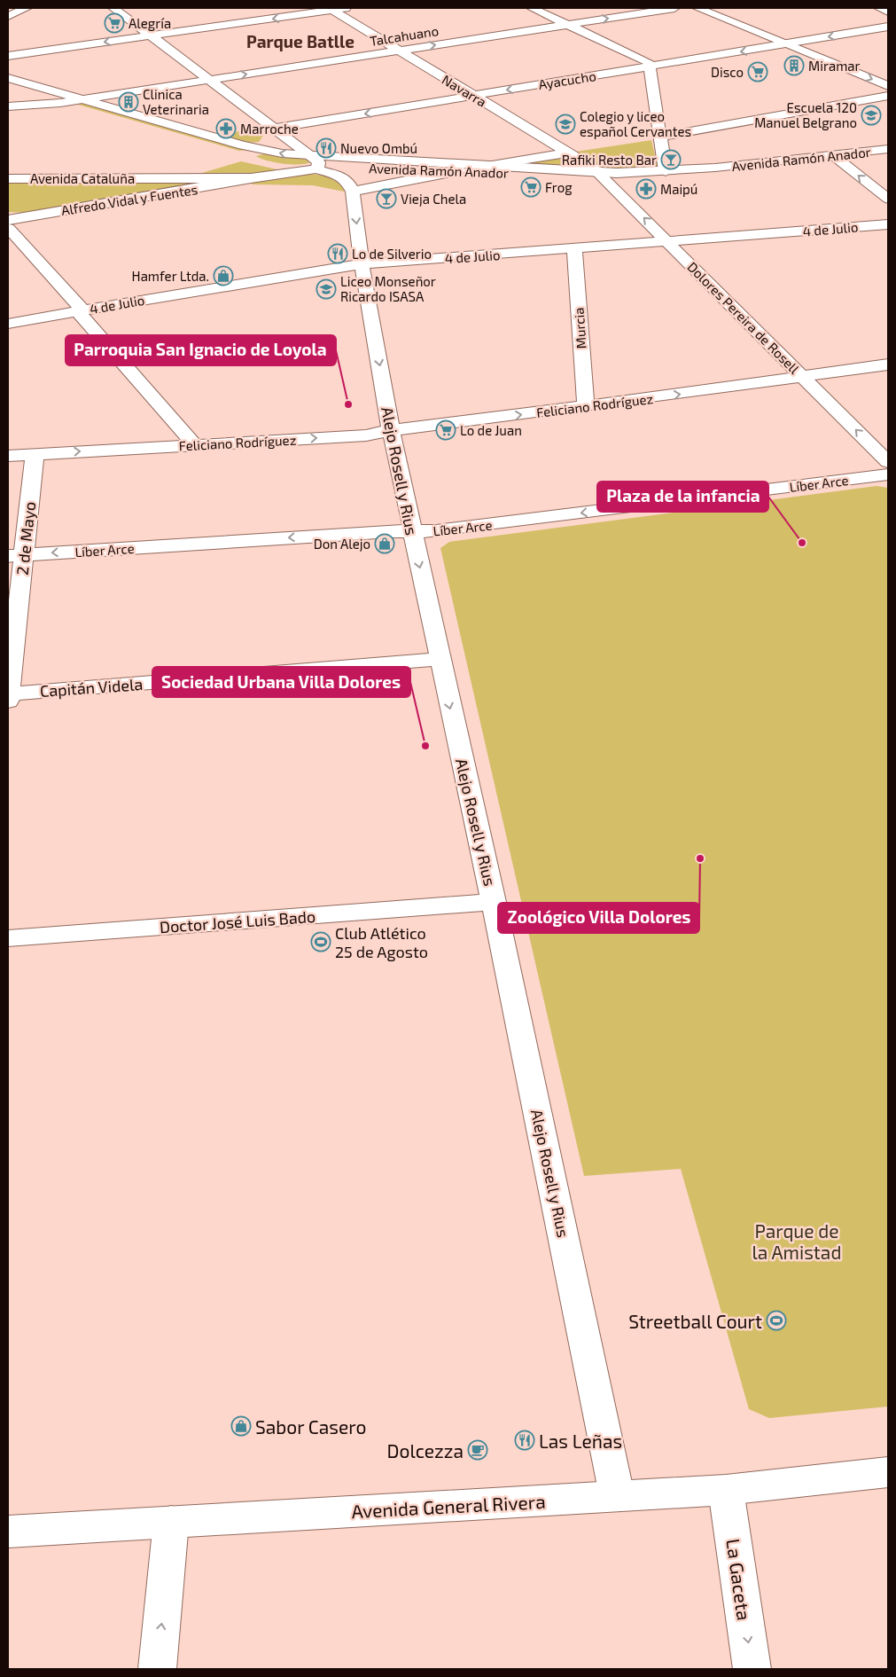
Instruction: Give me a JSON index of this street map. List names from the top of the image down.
{
  "streets": {
    "street": [
      "Talcahuano",
      "Ayacucho",
      "Navarra",
      "Avenida Ramón Anador",
      "Avenida Cataluña",
      "Alfredo Vidal y Fuentes",
      "4 de Julio",
      "Dolores Pereira de Rosell",
      "Murcia",
      "Feliciano Rodríguez",
      "Alejo Rosell y Rius",
      "Líber Arce",
      "2 de Mayo",
      "Capitán Videla",
      "Doctor José Luis Bado",
      "Avenida General Rivera",
      "La Gaceta"
    ]
  },
  "crossings": [
    ["Talcahuano", "Navarra"],
    ["Talcahuano", "Avenida Ramón Anador"],
    ["Ayacucho", "Navarra"],
    ["Navarra", "Avenida Ramón Anador"],
    ["Navarra", "Dolores Pereira de Rosell"],
    ["Avenida Ramón Anador", "Avenida Cataluña"],
    ["Avenida Ramón Anador", "Dolores Pereira de Rosell"],
    ["Avenida Cataluña", "Alfredo Vidal y Fuentes"],
    ["4 de Julio", "Dolores Pereira de Rosell"],
    ["4 de Julio", "Murcia"],
    ["4 de Julio", "Alejo Rosell y Rius"],
    ["Dolores Pereira de Rosell", "Feliciano Rodríguez"],
    ["Murcia", "Feliciano Rodríguez"],
    ["Feliciano Rodríguez", "Alejo Rosell y Rius"],
    ["Feliciano Rodríguez", "2 de Mayo"],
    ["Alejo Rosell y Rius", "Líber Arce"],
    ["Alejo Rosell y Rius", "Capitán Videla"],
    ["Alejo Rosell y Rius", "Doctor José Luis Bado"],
    ["Alejo Rosell y Rius", "Avenida General Rivera"],
    ["Líber Arce", "2 de Mayo"],
    ["2 de Mayo", "Capitán Videla"],
    ["Avenida General Rivera", "La Gaceta"]
  ],
  "one_way": [
    "Dolores Pereira de Rosell",
    "Feliciano Rodríguez",
    "Alejo Rosell y Rius",
    "Líber Arce",
    "La Gaceta"
  ],
  "districts": ["Parque Batlle"],
  "parks": ["Parque de la Amistad"],
  "places": {
    "supermarket": [
      "Alegría",
      "Disco",
      "Frog",
      "Lo de Juan"
    ],
    "building": ["Miramar", "Clinica Veterinaria"],
    "school or university": ["Escuela 120 Manuel Belgrano", "Colegio y liceo español Cervantes", "Liceo Monseñor Ricardo ISASA"],
    "pharmacy": ["Marroche", "Maipú"],
    "restaurant": ["Nuevo Ombú", "Lo de Silverio", "Las Leñas"],
    "bar": ["Rafiki Resto Bar", "Vieja Chela"],
    "shop": ["Hamfer Ltda.", "Don Alejo", "Sabor Casero"],
    "other": [
      "Parroquia San Ignacio de Loyola",
      "Plaza de la infancia",
      "Sociedad Urbana Villa Dolores",
      "Zoológico Villa Dolores"
    ],
    "sports": ["Club Atlético 25 de Agosto", "Streetball Court"],
    "cafe": ["Dolcezza"]
  }
}
